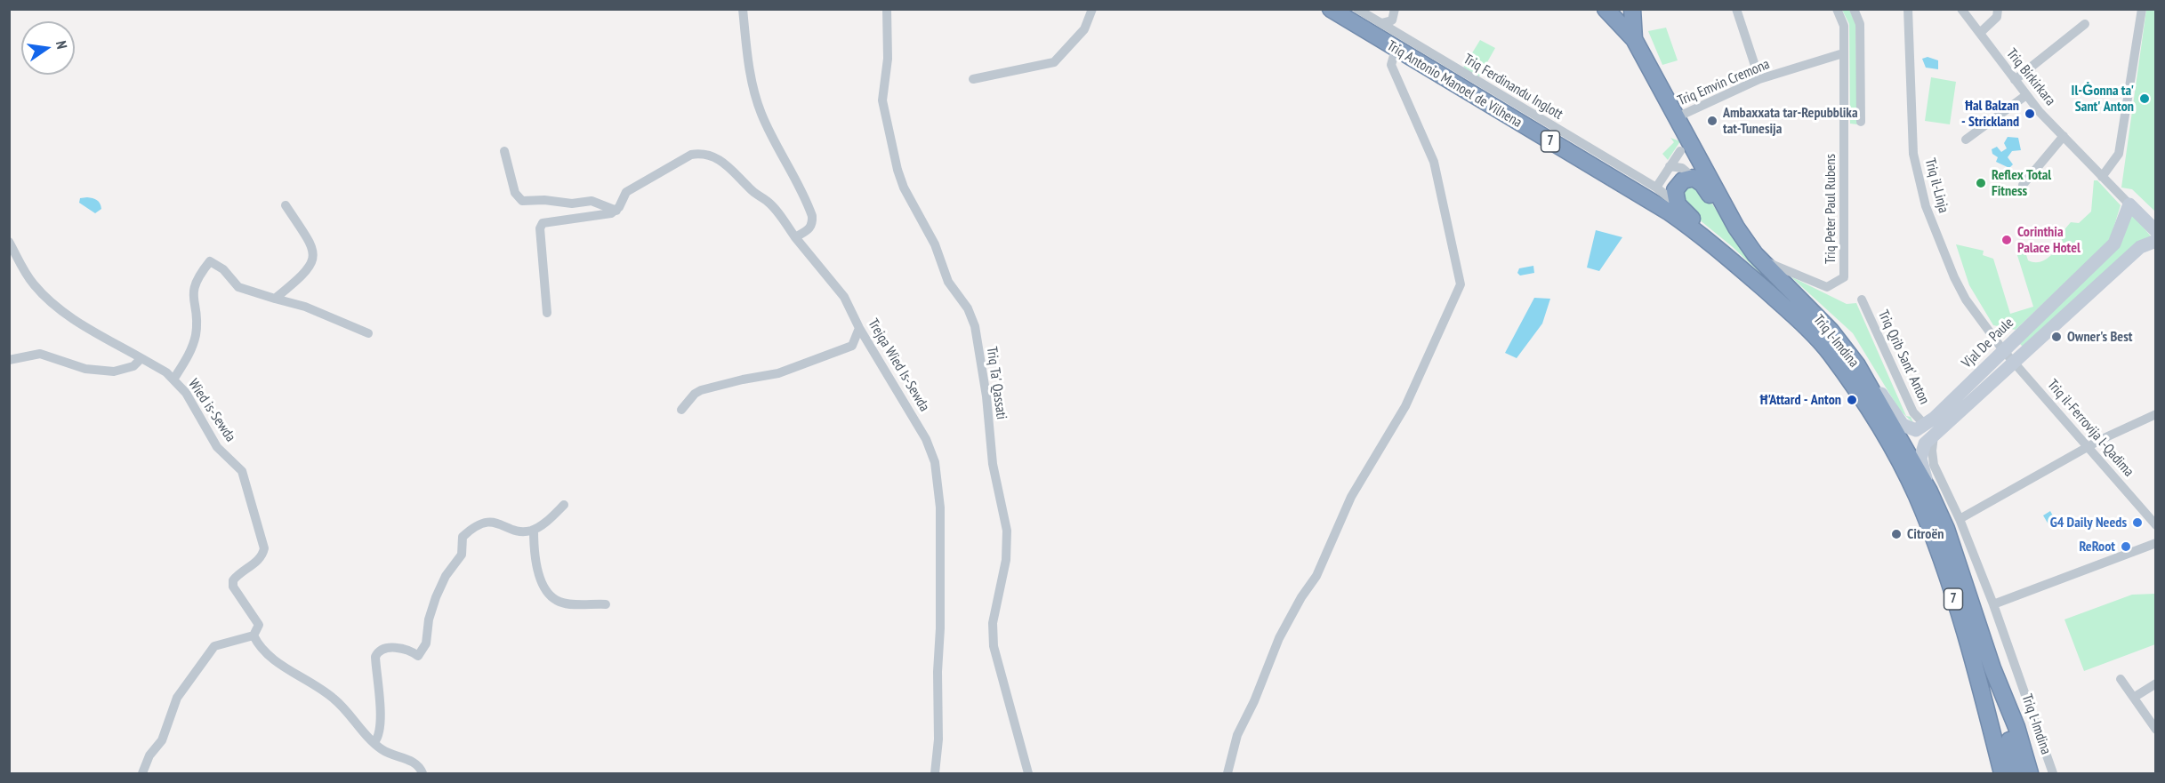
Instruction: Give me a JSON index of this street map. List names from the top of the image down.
{
  "streets": {
    "highway": ["Triq Antonio Manoel de Vilhena", "7", "Triq l-Imdina"],
    "main road": ["Vjal De Paule"],
    "street": [
      "Triq Birkirkara",
      "Triq Emvin Cremona",
      "Triq Ferdinandu Inglott",
      "Triq il-Linja",
      "Triq Peter Paul Rubens",
      "Triq Qrib Sant' Anton",
      "Trejqa Wied Is-Sewda",
      "Triq Ta' Qassati",
      "Wied is-Sewda",
      "Triq il-Ferrovija l-Qadima"
    ]
  },
  "crossings": [
    ["Triq Birkirkara", "Vjal De Paule"],
    ["Triq Emvin Cremona", "Triq Peter Paul Rubens"],
    ["Triq Emvin Cremona", "Triq l-Imdina"],
    ["Triq il-Linja", "Vjal De Paule"],
    ["Triq il-Linja", "Triq il-Ferrovija l-Qadima"],
    ["Triq Peter Paul Rubens", "Triq l-Imdina"],
    ["Vjal De Paule", "Triq Qrib Sant' Anton"],
    ["Vjal De Paule", "Triq il-Ferrovija l-Qadima"]
  ],
  "places": [
    "Il-Ġonna ta' Sant' Anton",
    "Ħal Balzan - Strickland",
    "Ambaxxata tar-Repubblika tat-Tunesija",
    "Reflex Total Fitness",
    "Corinthia Palace Hotel",
    "Owner's Best",
    "Ħ'Attard - Anton",
    "G4 Daily Needs",
    "Citroën",
    "ReRoot"
  ],
  "north": "right"
}
